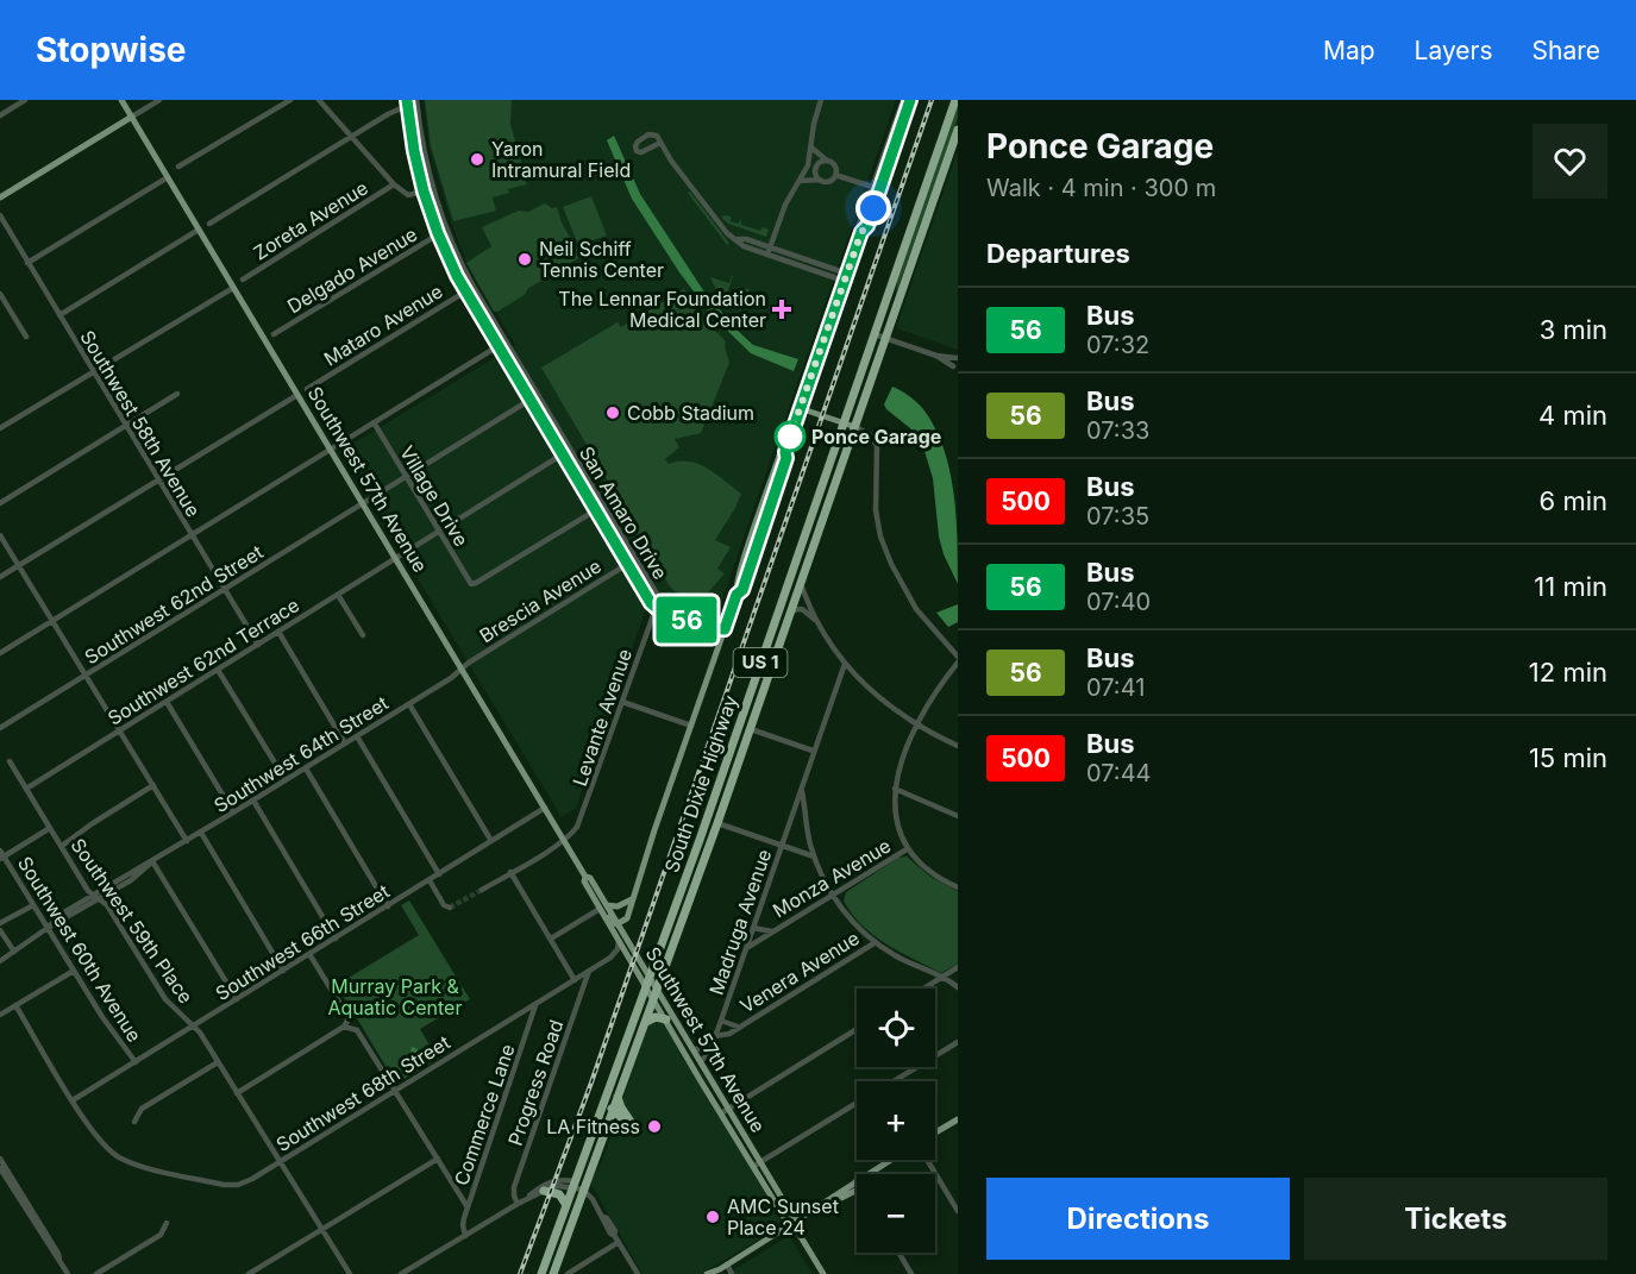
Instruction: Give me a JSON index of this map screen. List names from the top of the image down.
{
  "streets": {
    "highway": ["US 1", "South Dixie Highway"],
    "main road": ["Southwest 57th Avenue"],
    "street": [
      "Zoreta Avenue",
      "Delgado Avenue",
      "Mataro Avenue",
      "Southwest 58th Avenue",
      "Village Drive",
      "San Amaro Drive",
      "Brescia Avenue",
      "Southwest 62nd Street",
      "Southwest 62nd Terrace",
      "Levante Avenue",
      "Southwest 64th Street",
      "Monza Avenue",
      "Southwest 59th Place",
      "Madruga Avenue",
      "Southwest 66th Street",
      "Southwest 60th Avenue",
      "Venera Avenue",
      "Progress Road",
      "Southwest 68th Street",
      "Commerce Lane"
    ]
  },
  "crossings": [
    ["Delgado Avenue", "San Amaro Drive"],
    ["Mataro Avenue", "San Amaro Drive"],
    ["Southwest 58th Avenue", "Southwest 62nd Street"],
    ["Southwest 58th Avenue", "Southwest 62nd Terrace"],
    ["Southwest 57th Avenue", "Brescia Avenue"],
    ["Southwest 57th Avenue", "Southwest 62nd Street"],
    ["Southwest 57th Avenue", "Southwest 62nd Terrace"],
    ["Southwest 57th Avenue", "Levante Avenue"],
    ["Southwest 57th Avenue", "Southwest 64th Street"],
    ["Southwest 57th Avenue", "South Dixie Highway"],
    ["Southwest 57th Avenue", "Madruga Avenue"],
    ["Southwest 57th Avenue", "Southwest 66th Street"],
    ["Southwest 57th Avenue", "Venera Avenue"],
    ["Village Drive", "San Amaro Drive"],
    ["Village Drive", "Southwest 62nd Street"],
    ["Village Drive", "Southwest 62nd Terrace"],
    ["San Amaro Drive", "Brescia Avenue"],
    ["San Amaro Drive", "Southwest 62nd Street"],
    ["San Amaro Drive", "Southwest 62nd Terrace"],
    ["San Amaro Drive", "Levante Avenue"],
    ["Brescia Avenue", "Southwest 64th Street"],
    ["Southwest 62nd Terrace", "Southwest 59th Place"],
    ["Southwest 64th Street", "Southwest 59th Place"],
    ["Southwest 64th Street", "Southwest 60th Avenue"],
    ["Monza Avenue", "Madruga Avenue"],
    ["Southwest 59th Place", "Southwest 66th Street"],
    ["Southwest 59th Place", "Southwest 68th Street"],
    ["Madruga Avenue", "Venera Avenue"],
    ["Southwest 66th Street", "Southwest 60th Avenue"],
    ["Southwest 66th Street", "Southwest 68th Street"],
    ["Progress Road", "Southwest 68th Street"],
    ["Southwest 68th Street", "Commerce Lane"]
  ],
  "parks": ["Murray Park & Aquatic Center"],
  "places": {
    "other": [
      "Yaron Intramural Field",
      "Neil Schiff Tennis Center",
      "Cobb Stadium",
      "Ponce Garage",
      "LA Fitness",
      "AMC Sunset Place 24"
    ],
    "health": ["The Lennar Foundation Medical Center"]
  },
  "lines": ["bus line 56"],
  "page": {
    "header": "Stopwise",
    "nav": ["Map", "Layers", "Share"],
    "on_map": "56",
    "heading": [
      ["Ponce Garage", "Walk · 4 min · 300 m"],
      "Departures"
    ],
    "list": [
      {
        "mark": "56",
        "name": "Bus",
        "note": "07:32",
        "value": "3 min"
      },
      {
        "mark": "56",
        "name": "Bus",
        "note": "07:33",
        "value": "4 min"
      },
      {
        "mark": "500",
        "name": "Bus",
        "note": "07:35",
        "value": "6 min"
      },
      {
        "mark": "56",
        "name": "Bus",
        "note": "07:40",
        "value": "11 min"
      },
      {
        "mark": "56",
        "name": "Bus",
        "note": "07:41",
        "value": "12 min"
      },
      {
        "mark": "500",
        "name": "Bus",
        "note": "07:44",
        "value": "15 min"
      }
    ],
    "map_buttons": ["+", "−"],
    "buttons": ["Directions", "Tickets"]
  }
}
